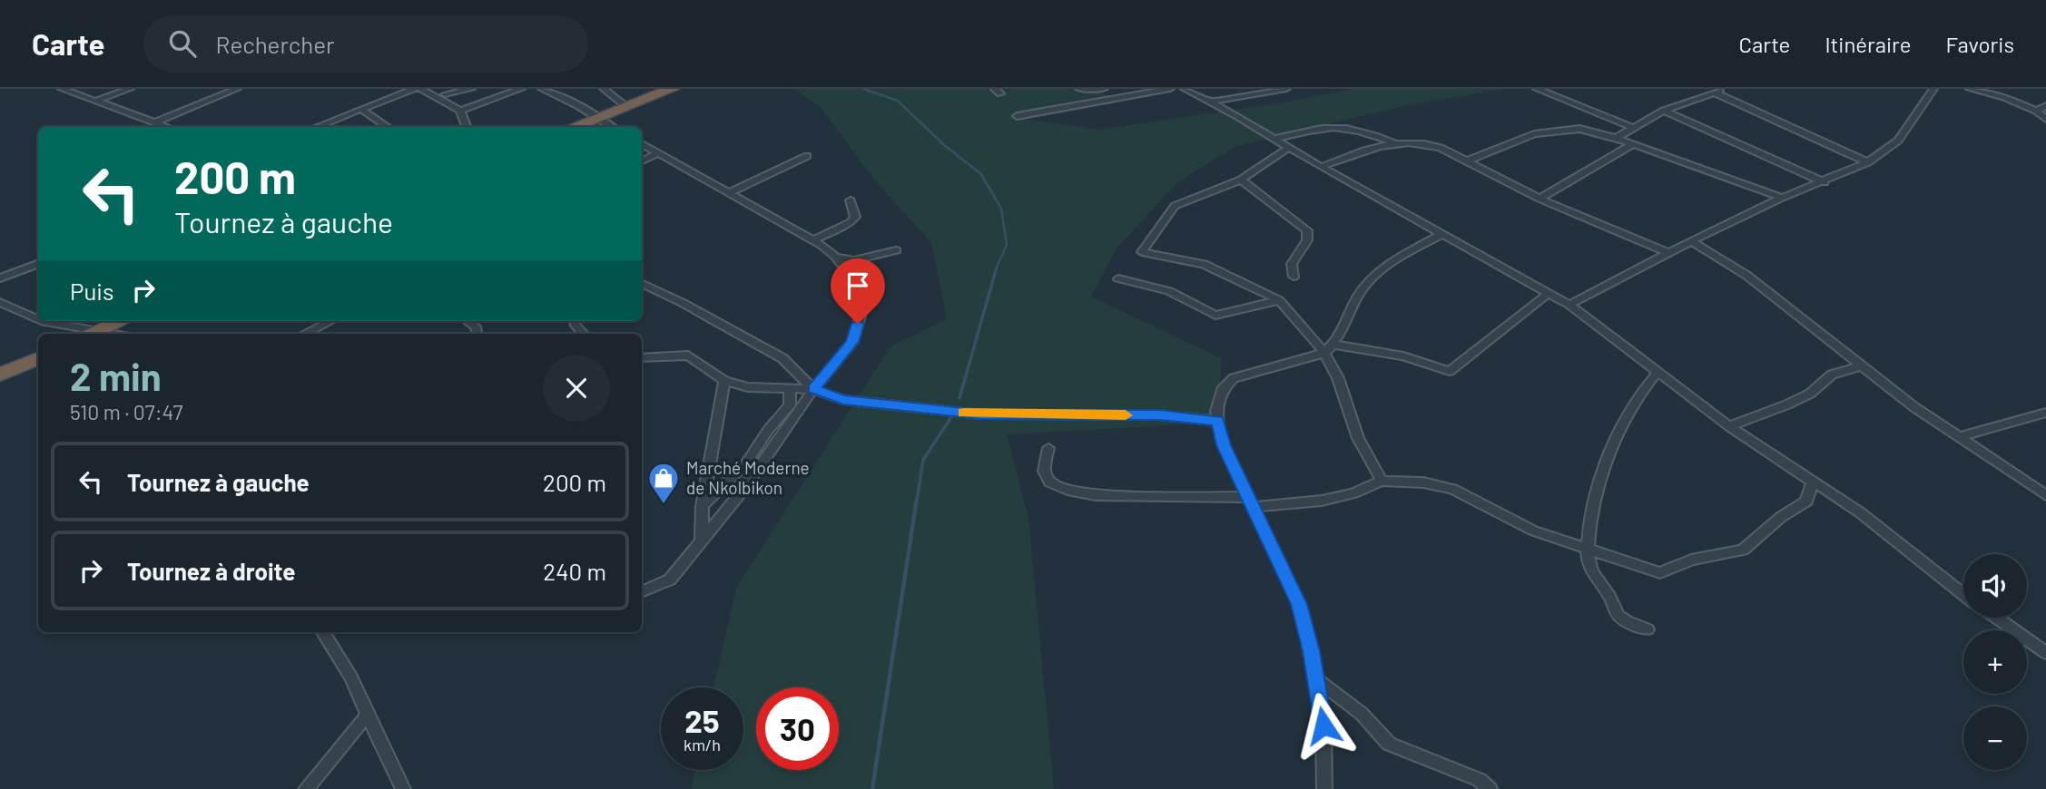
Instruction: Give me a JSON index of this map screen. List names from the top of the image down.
{
  "places": {
    "shop": ["Marché Moderne de Nkolbikon"]
  },
  "page": {
    "header": "Carte",
    "search": "Rechercher",
    "nav": ["Carte", "Itinéraire", "Favoris"],
    "turn": ["200 m", "Tournez à gauche"],
    "then": "Puis",
    "heading": ["2 min", "510 m · 07:47"],
    "list": [
      {
        "name": "Tournez à gauche",
        "value": "200 m"
      },
      {
        "name": "Tournez à droite",
        "value": "240 m"
      }
    ],
    "map_buttons": ["+", "−"],
    "speed": "25 km/h",
    "limit": "30"
  }
}
